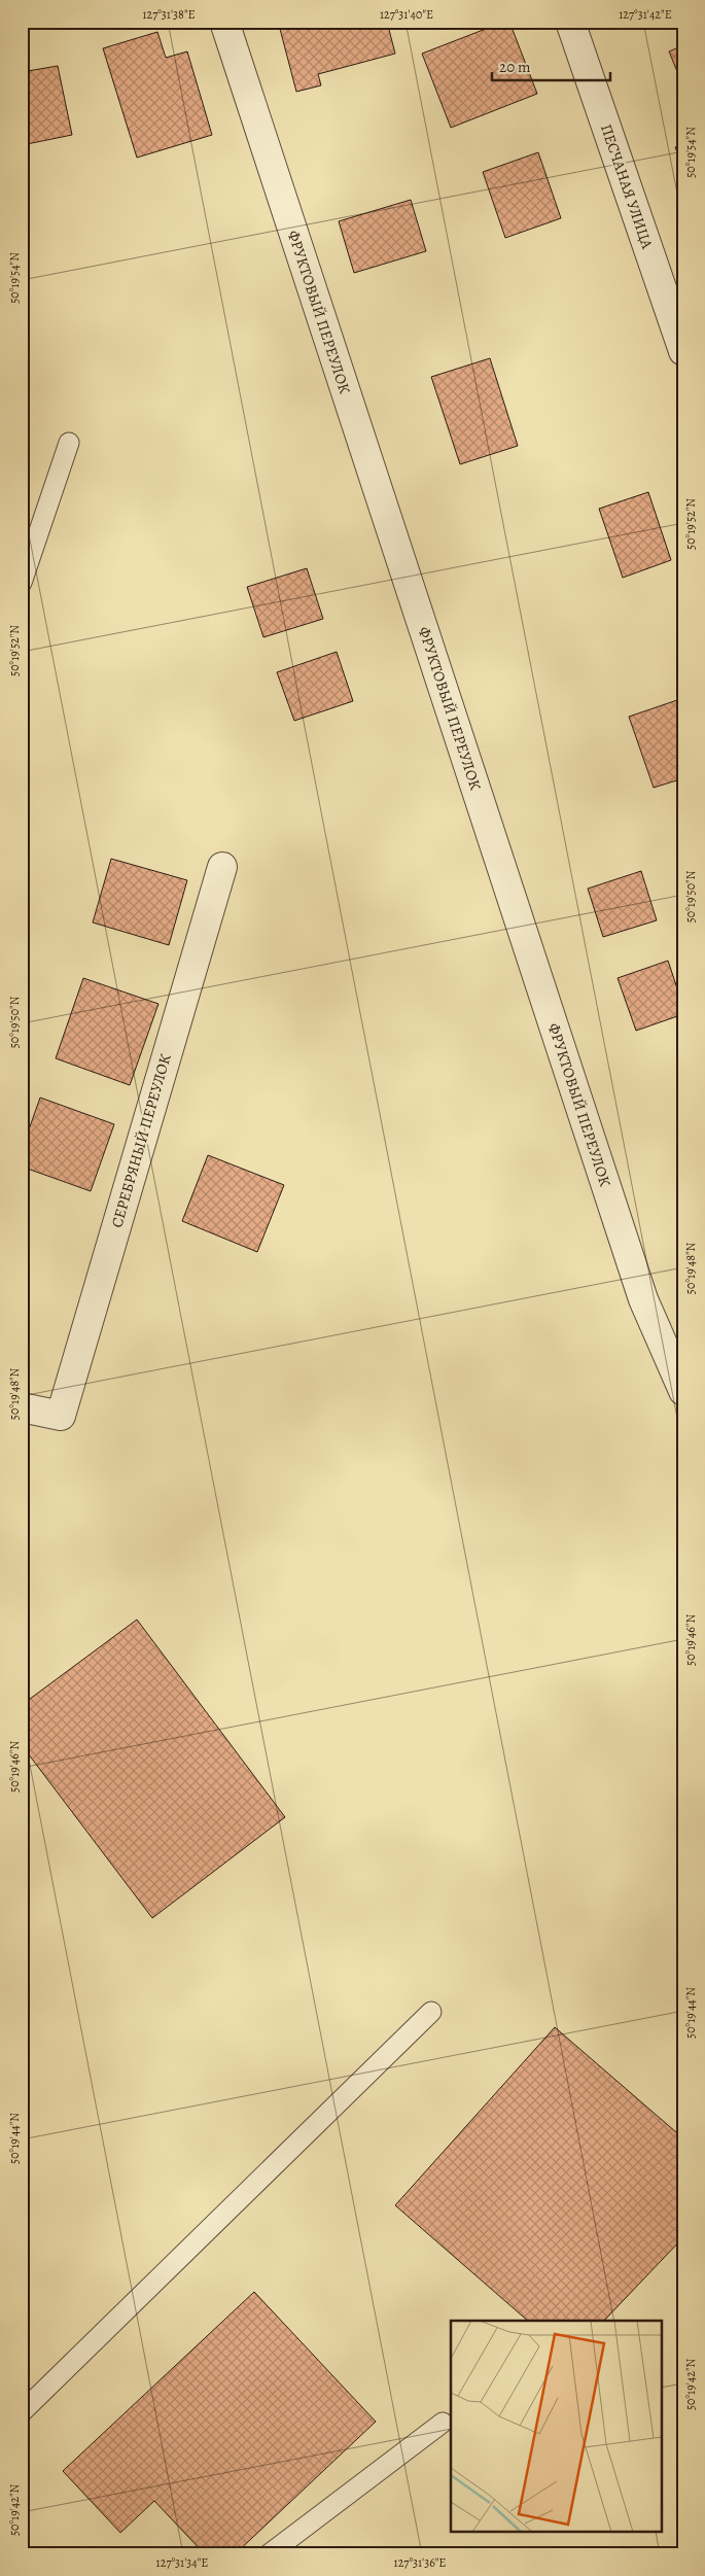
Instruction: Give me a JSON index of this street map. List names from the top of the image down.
{
  "streets": {
    "street": ["ПЕСЧАНАЯ УЛИЦА", "ФРУКТОВЫЙ ПЕРЕУЛОК", "СЕРЕБРЯНЫЙ ПЕРЕУЛОК"]
  },
  "scale_bar": "20 m",
  "coordinates": [
    "127°31'38\"E",
    "127°31'40\"E",
    "127°31'42\"E",
    "50°19'54\"N",
    "50°19'52\"N",
    "50°19'50\"N",
    "50°19'48\"N",
    "50°19'46\"N",
    "50°19'44\"N",
    "50°19'42\"N",
    "127°31'34\"E",
    "127°31'36\"E"
  ]
}
